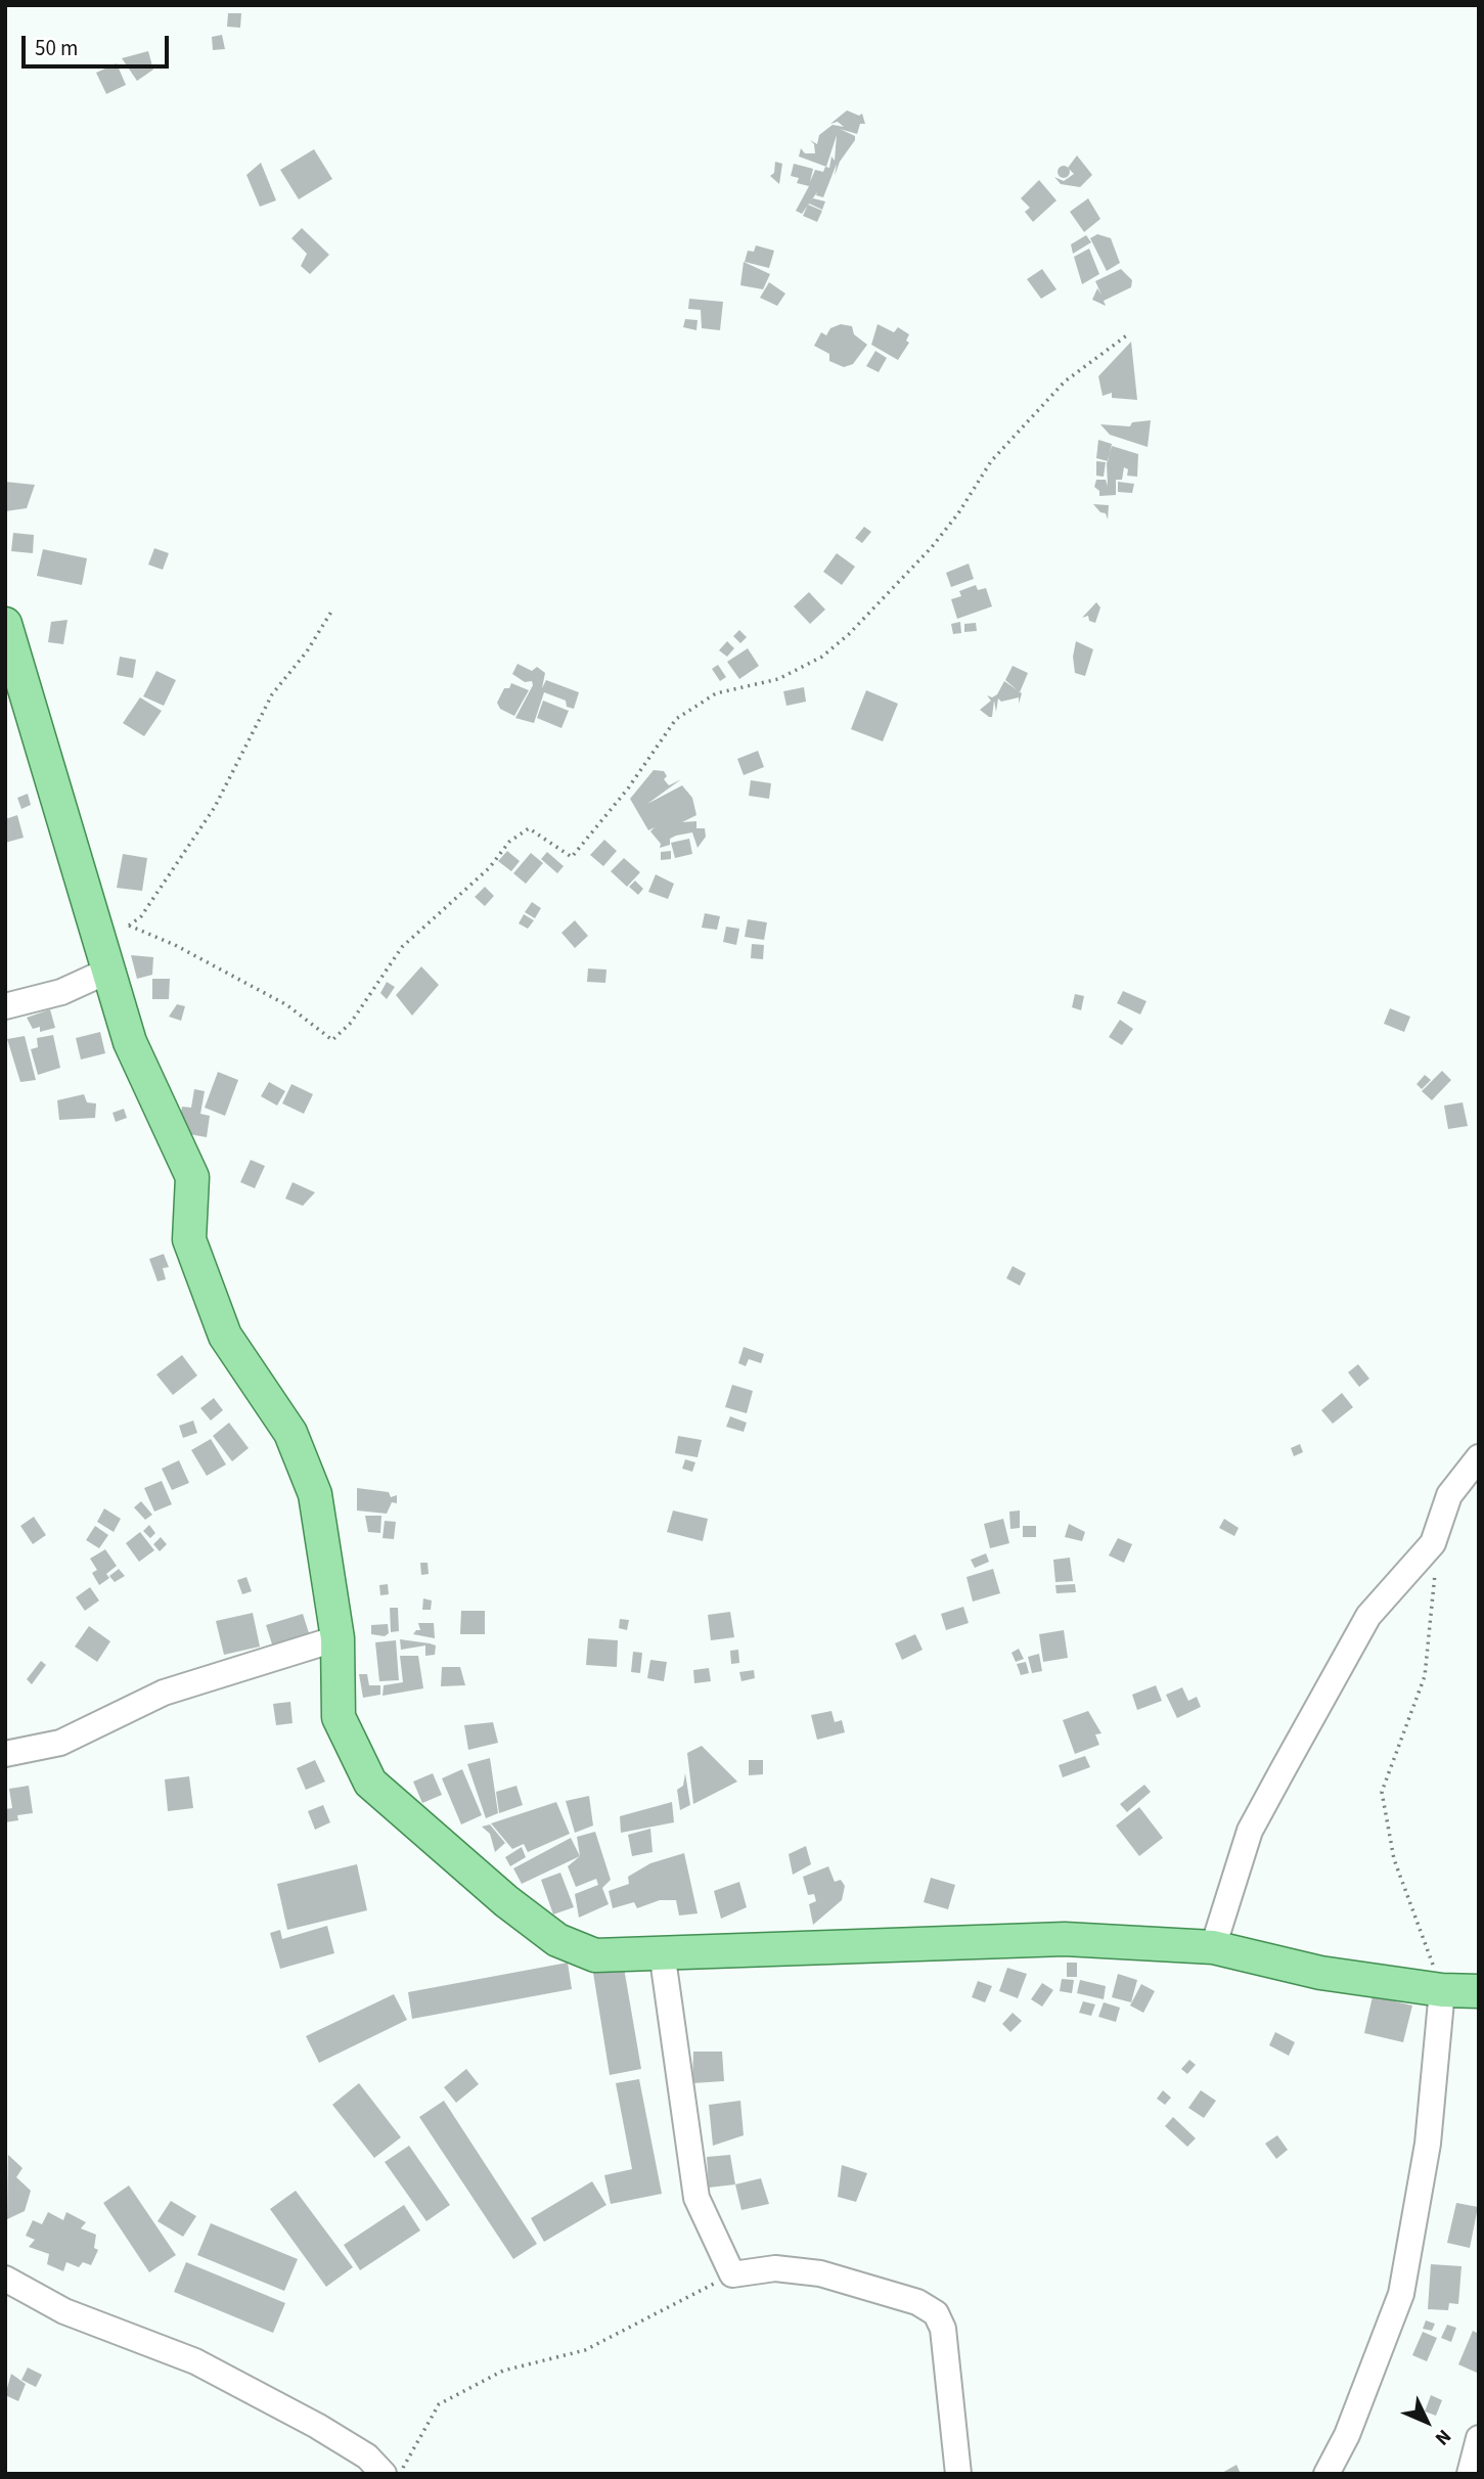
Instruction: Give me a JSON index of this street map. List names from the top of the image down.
{
  "scale_bar": "50 m",
  "north": "bottom right"
}
